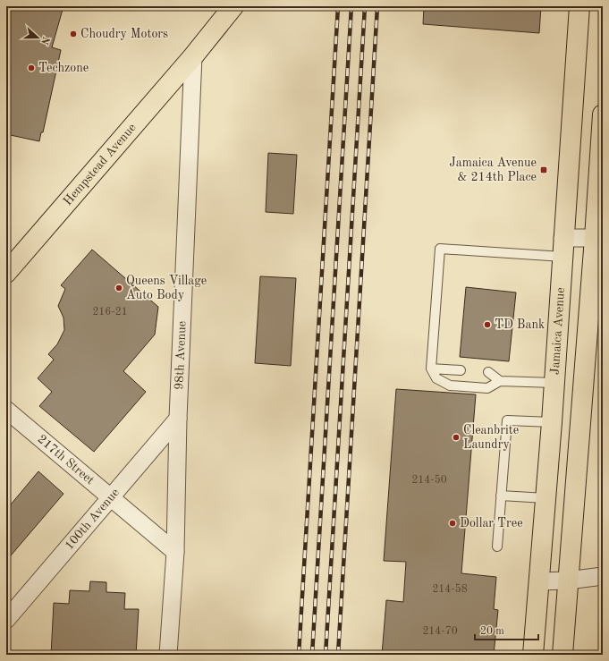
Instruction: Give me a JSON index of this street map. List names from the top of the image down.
{
  "streets": {
    "main road": ["Hempstead Avenue", "Jamaica Avenue"],
    "street": ["98th Avenue", "217th Street", "100th Avenue"]
  },
  "crossings": [
    ["Hempstead Avenue", "98th Avenue"],
    ["98th Avenue", "217th Street"],
    ["98th Avenue", "100th Avenue"],
    ["217th Street", "100th Avenue"]
  ],
  "places": {
    "other": [
      "Choudry Motors",
      "Techzone",
      "Queens Village Auto Body",
      "TD Bank",
      "Cleanbrite Laundry",
      "Dollar Tree"
    ],
    "transit": ["Jamaica Avenue & 214th Place"]
  },
  "house_numbers": [
    "216-21",
    "214-50",
    "214-58",
    "214-70"
  ],
  "scale_bar": "20 m",
  "north": "right"
}
